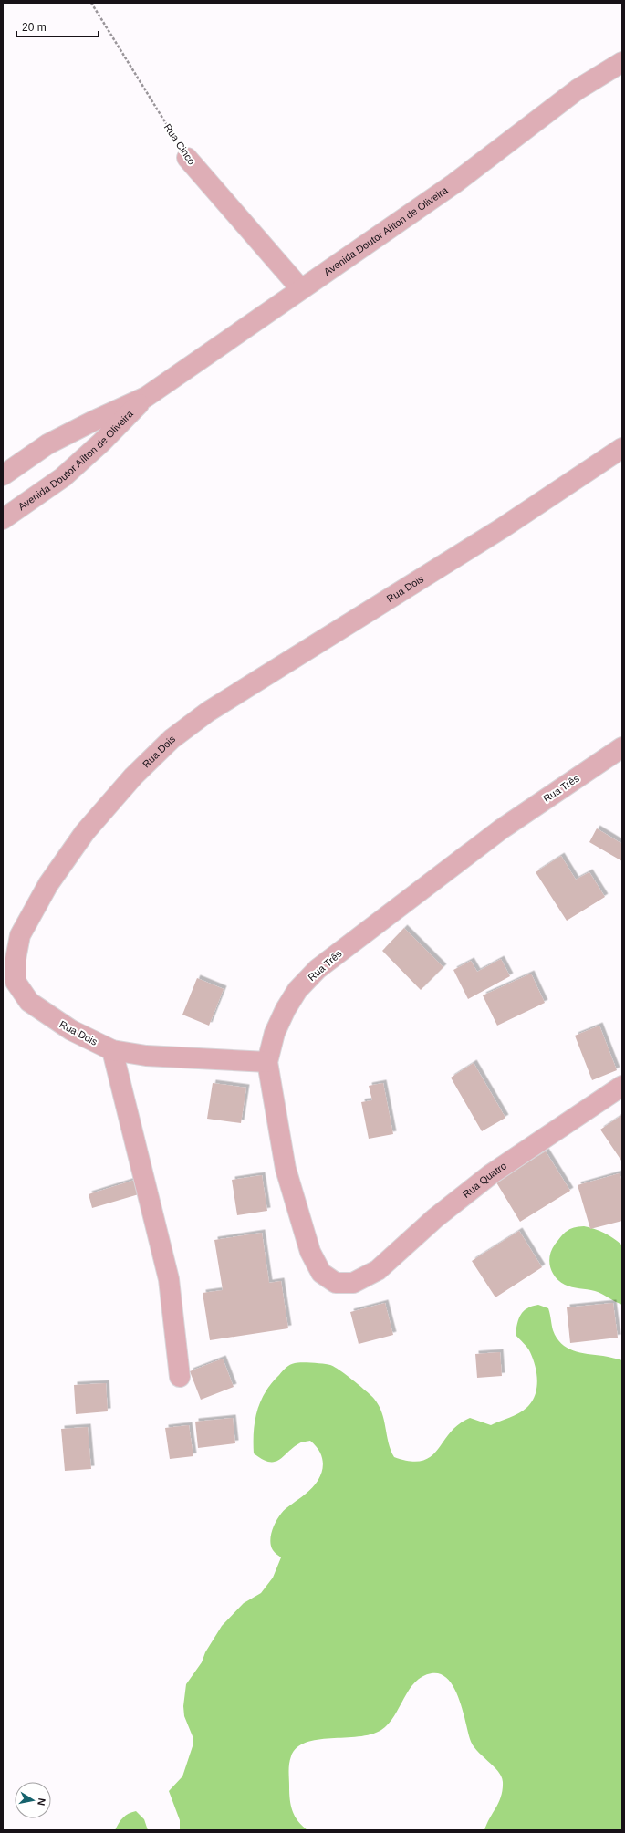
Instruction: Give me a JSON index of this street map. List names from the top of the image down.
{
  "streets": {
    "street": [
      "Rua Cinco",
      "Avenida Doutor Aílton de Oliveira",
      "Rua Dois",
      "Rua Três",
      "Rua Quatro"
    ]
  },
  "crossings": [
    ["Rua Cinco", "Avenida Doutor Aílton de Oliveira"],
    ["Rua Dois", "Rua Três"],
    ["Rua Três", "Rua Quatro"]
  ],
  "scale_bar": "20 m",
  "north": "right"
}
